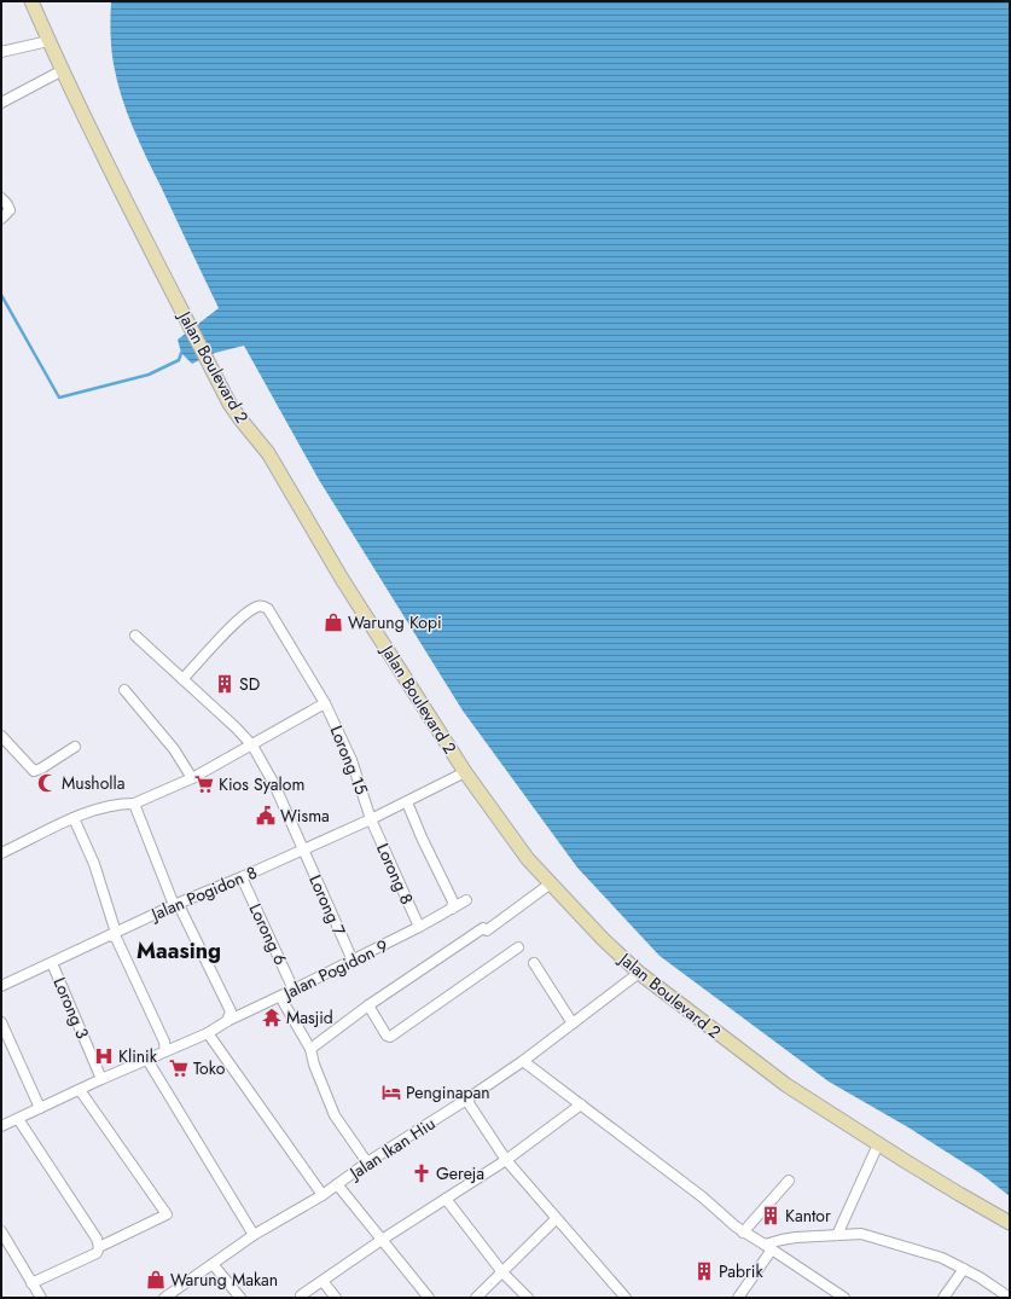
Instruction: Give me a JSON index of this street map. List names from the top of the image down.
{
  "streets": {
    "main road": ["Jalan Boulevard 2"],
    "street": [
      "Lorong 15",
      "Lorong 8",
      "Jalan Pogidon 8",
      "Lorong 7",
      "Lorong 6",
      "Jalan Pogidon 9",
      "Lorong 3",
      "Jalan Ikan Hiu"
    ]
  },
  "crossings": [
    ["Jalan Boulevard 2", "Jalan Pogidon 8"],
    ["Jalan Boulevard 2", "Jalan Ikan Hiu"],
    ["Lorong 15", "Lorong 8"],
    ["Lorong 15", "Jalan Pogidon 8"],
    ["Lorong 15", "Lorong 7"],
    ["Lorong 8", "Jalan Pogidon 8"],
    ["Lorong 8", "Jalan Pogidon 9"],
    ["Jalan Pogidon 8", "Lorong 7"],
    ["Jalan Pogidon 8", "Lorong 6"],
    ["Jalan Pogidon 8", "Lorong 3"],
    ["Lorong 7", "Jalan Pogidon 9"],
    ["Lorong 6", "Jalan Pogidon 9"],
    ["Jalan Pogidon 9", "Lorong 3"]
  ],
  "districts": ["Maasing"],
  "places": {
    "shop": ["Warung Kopi", "Warung Makan"],
    "building": ["SD", "Kantor", "Pabrik"],
    "mosque": ["Musholla"],
    "supermarket": ["Kios Syalom", "Toko"],
    "public building": ["Wisma"],
    "temple": ["Masjid"],
    "hospital": ["Klinik"],
    "hotel": ["Penginapan"],
    "church": ["Gereja"]
  }
}
